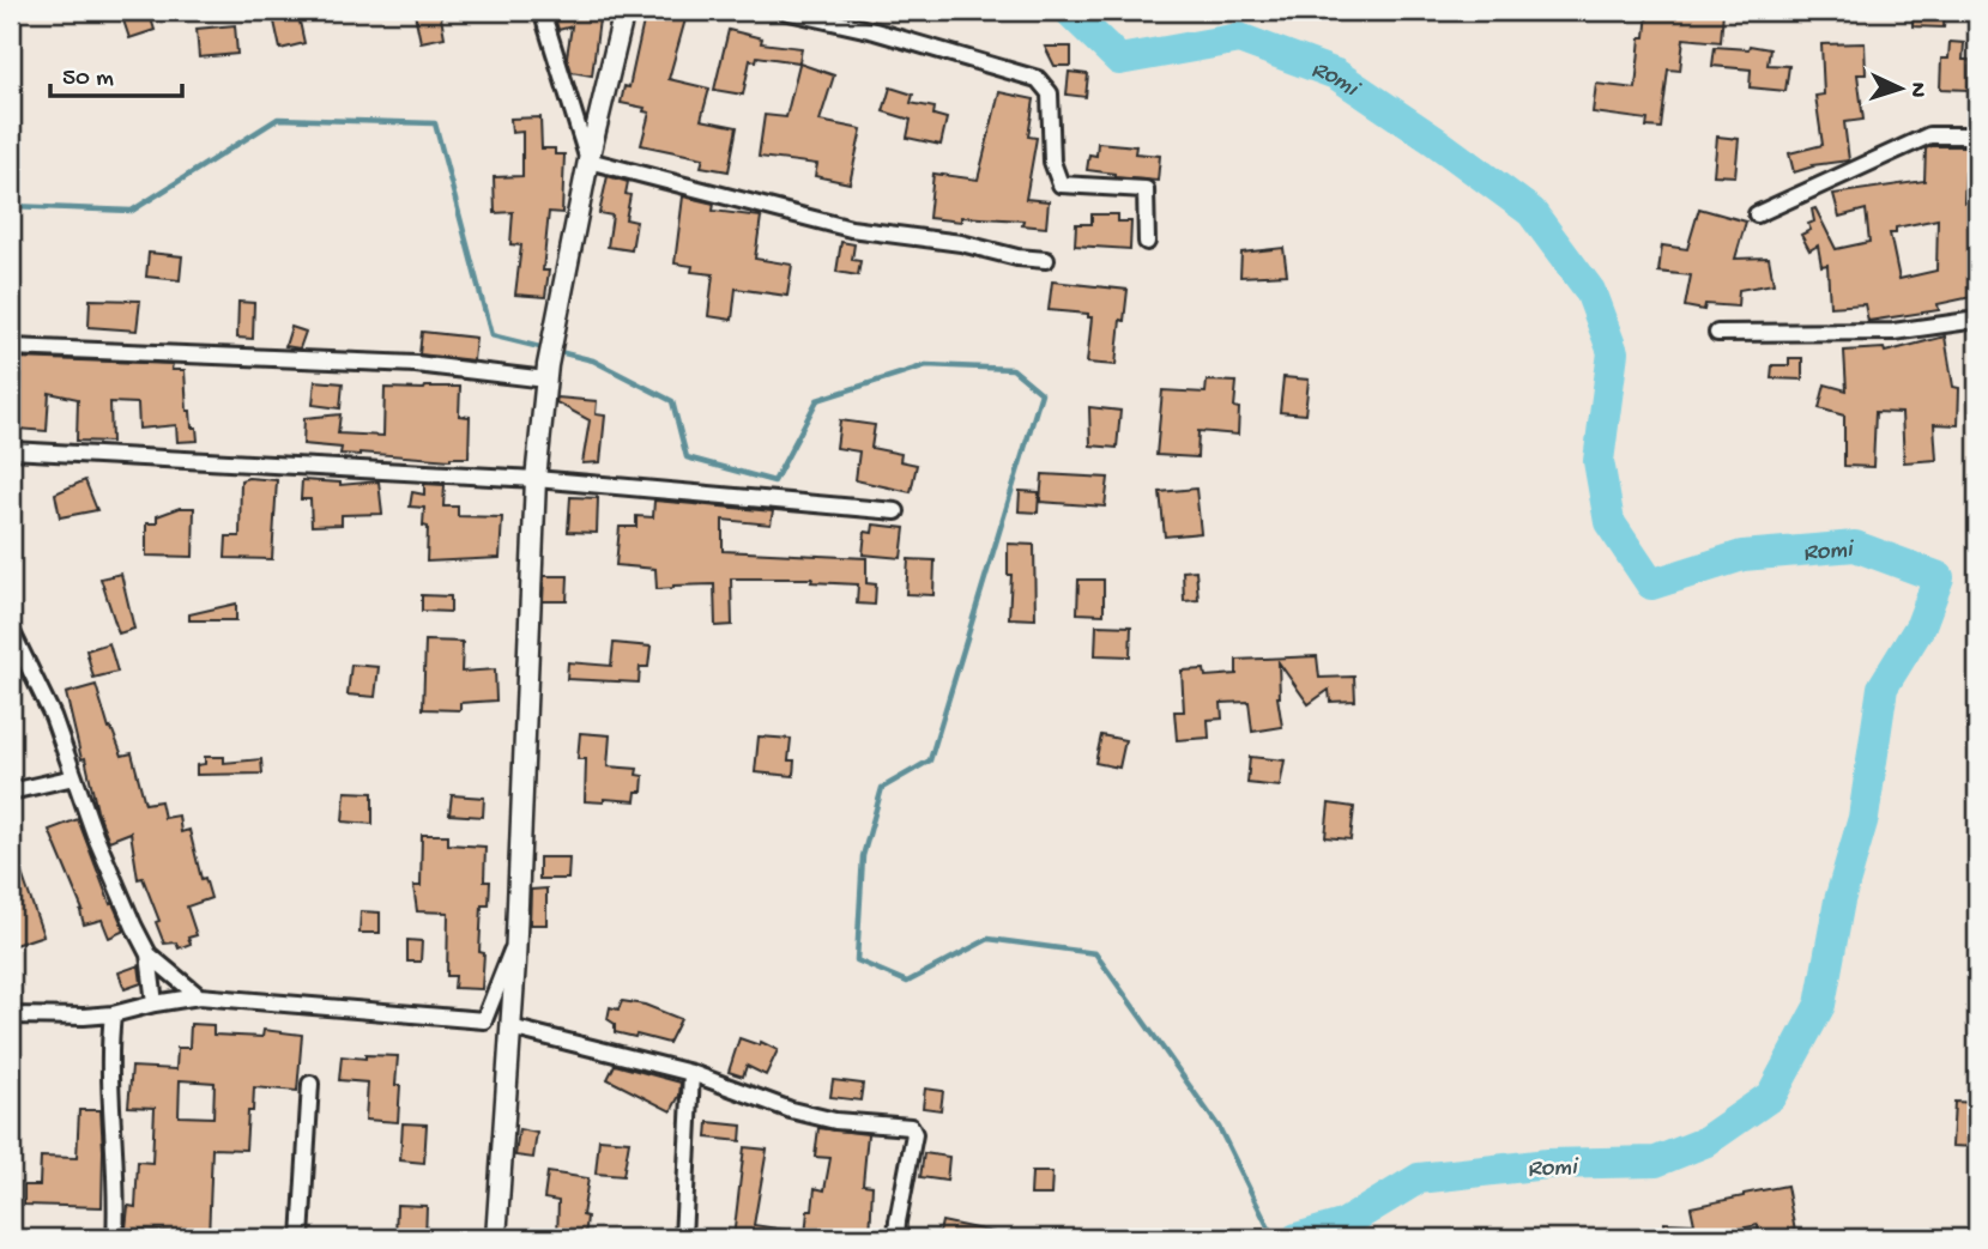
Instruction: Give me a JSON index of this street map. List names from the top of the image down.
{
  "water": ["Romi"],
  "scale_bar": "50 m",
  "north": "right"
}
